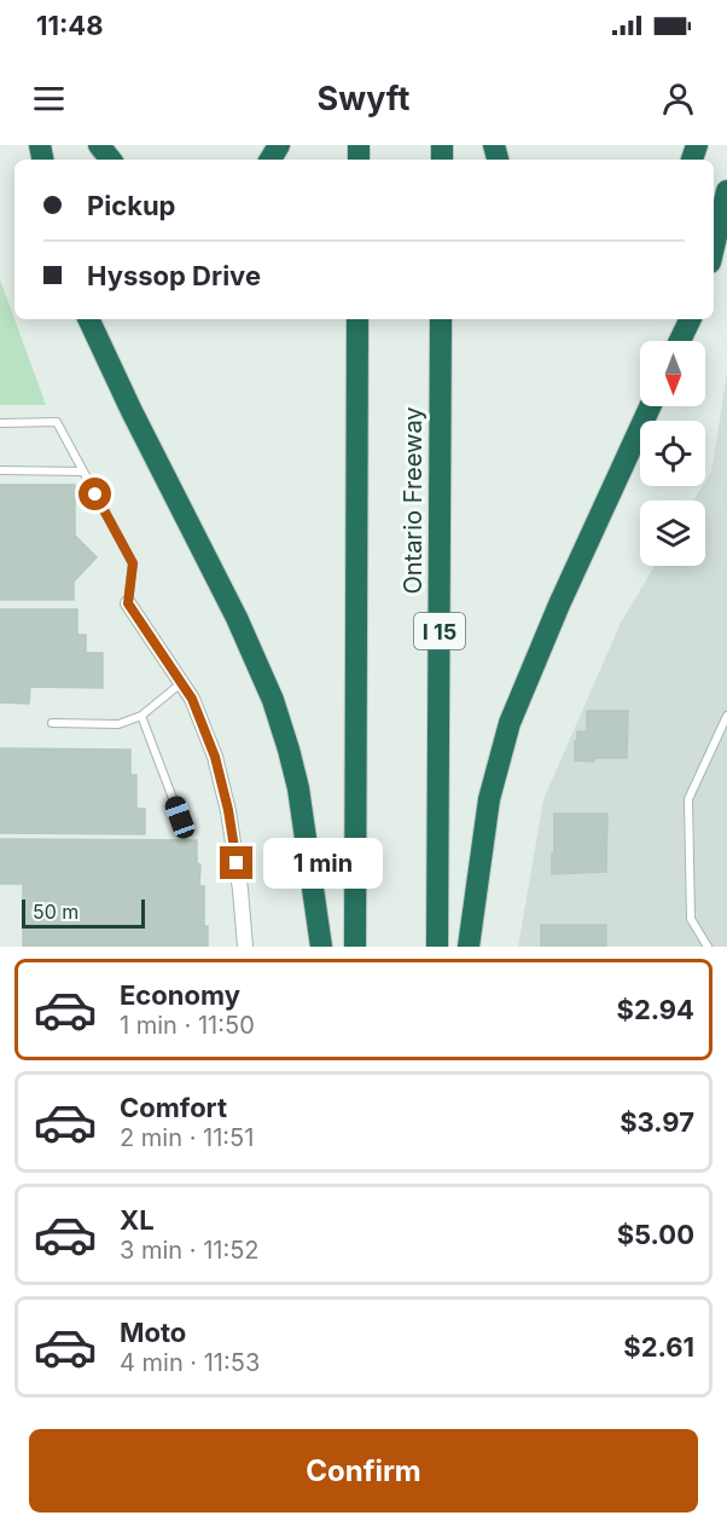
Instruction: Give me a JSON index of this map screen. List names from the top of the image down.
{
  "streets": {
    "highway": ["Ontario Freeway", "I 15"]
  },
  "scale_bar": "50 m",
  "north": "bottom",
  "page": {
    "status": "11:48",
    "header": "Swyft",
    "banner": ["Pickup", "Hyssop Drive"],
    "bubble": "1 min",
    "scale": "50 m",
    "list": [
      {
        "name": "Economy",
        "note": "1 min · 11:50",
        "value": "$2.94"
      },
      {
        "name": "Comfort",
        "note": "2 min · 11:51",
        "value": "$3.97"
      },
      {
        "name": "XL",
        "note": "3 min · 11:52",
        "value": "$5.00"
      },
      {
        "name": "Moto",
        "note": "4 min · 11:53",
        "value": "$2.61"
      }
    ],
    "buttons": "Confirm"
  }
}
